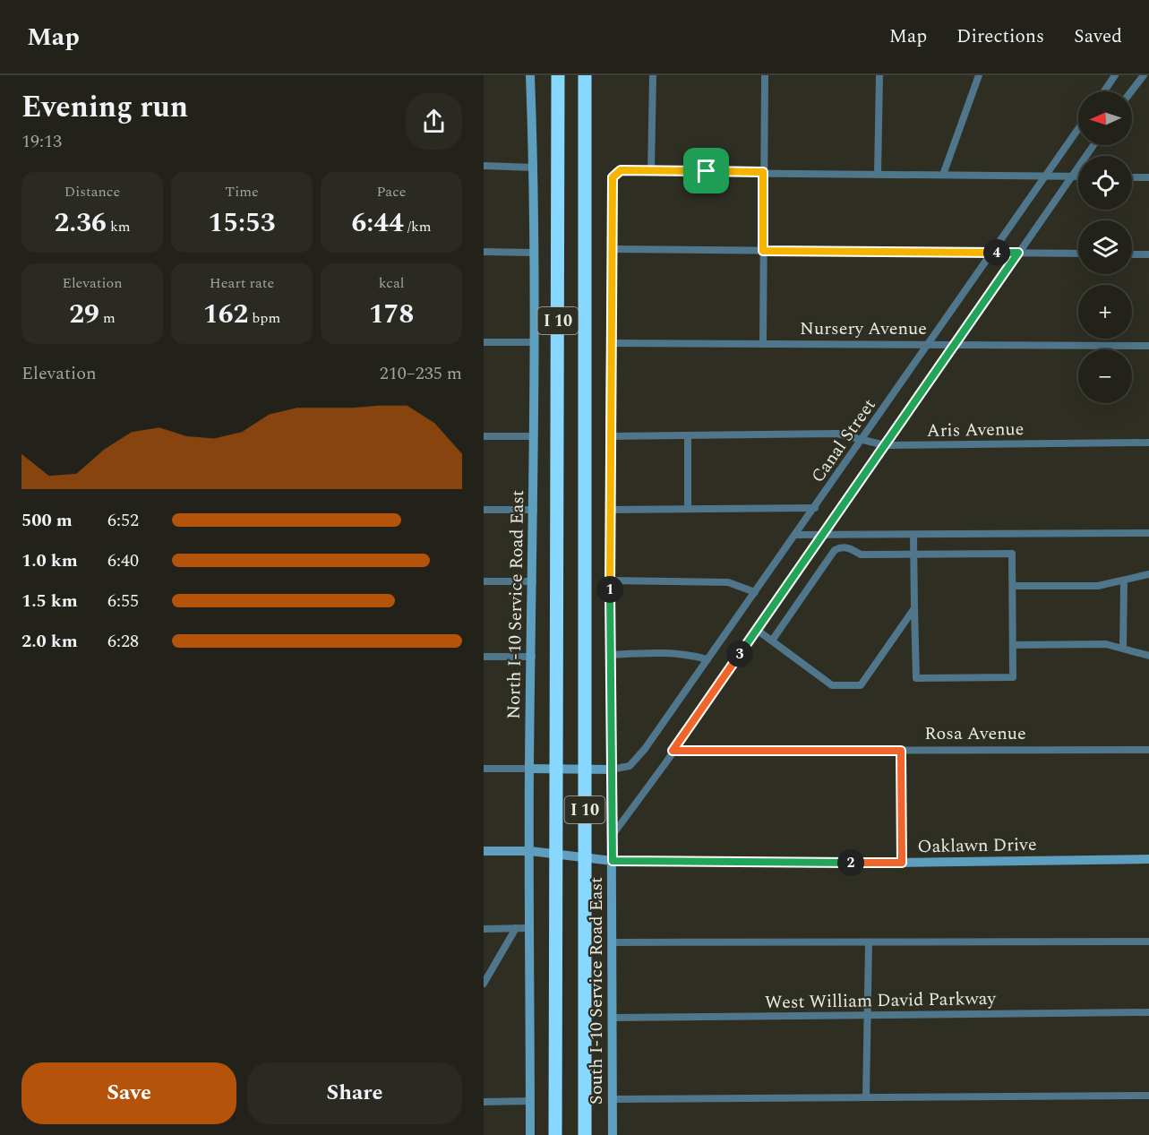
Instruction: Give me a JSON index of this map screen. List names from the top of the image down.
{
  "streets": {
    "highway": ["I 10"],
    "street": [
      "Nursery Avenue",
      "Aris Avenue",
      "Canal Street",
      "North I-10 Service Road East",
      "Rosa Avenue",
      "Oaklawn Drive",
      "South I-10 Service Road East",
      "West William David Parkway"
    ]
  },
  "crossings": [
    ["Nursery Avenue", "Canal Street"],
    ["Nursery Avenue", "South I-10 Service Road East"],
    ["Aris Avenue", "Canal Street"],
    ["Aris Avenue", "South I-10 Service Road East"],
    ["Canal Street", "Rosa Avenue"],
    ["Canal Street", "South I-10 Service Road East"],
    ["North I-10 Service Road East", "Oaklawn Drive"],
    ["Oaklawn Drive", "South I-10 Service Road East"],
    ["South I-10 Service Road East", "West William David Parkway"]
  ],
  "north": "left",
  "page": {
    "header": "Map",
    "nav": ["Map", "Directions", "Saved"],
    "heading": ["Evening run", "19:13"],
    "map_buttons": ["+", "−"],
    "stats": [
      ["Distance", "2.36 km"],
      ["Time", "15:53"],
      ["Pace", "6:44 /km"],
      ["Elevation", "29 m"],
      ["Heart rate", "162 bpm"],
      ["kcal", "178"]
    ],
    "pins": [
      "4",
      "1",
      "3",
      "2"
    ],
    "chart": ["Elevation", "210–235 m"],
    "list": [
      {
        "name": "500 m",
        "note": "6:52"
      },
      {
        "name": "1.0 km",
        "note": "6:40"
      },
      {
        "name": "1.5 km",
        "note": "6:55"
      },
      {
        "name": "2.0 km",
        "note": "6:28"
      }
    ],
    "buttons": ["Save", "Share"]
  }
}
